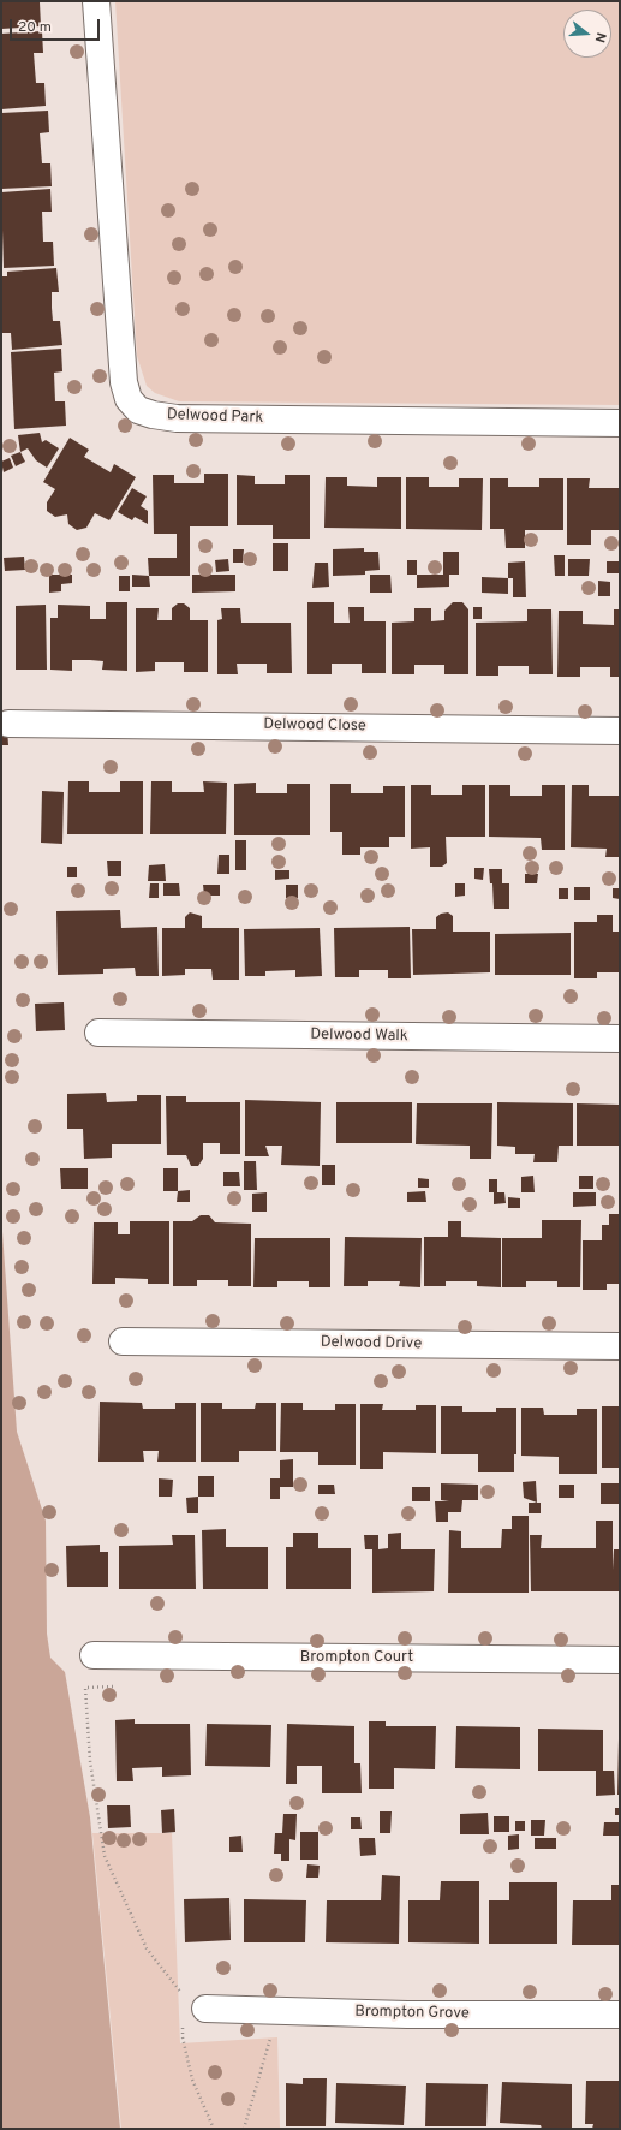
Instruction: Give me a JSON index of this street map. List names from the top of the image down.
{
  "streets": {
    "street": [
      "Delwood Park",
      "Delwood Close",
      "Delwood Walk",
      "Delwood Drive",
      "Brompton Court",
      "Brompton Grove"
    ]
  },
  "scale_bar": "20 m",
  "north": "right"
}
